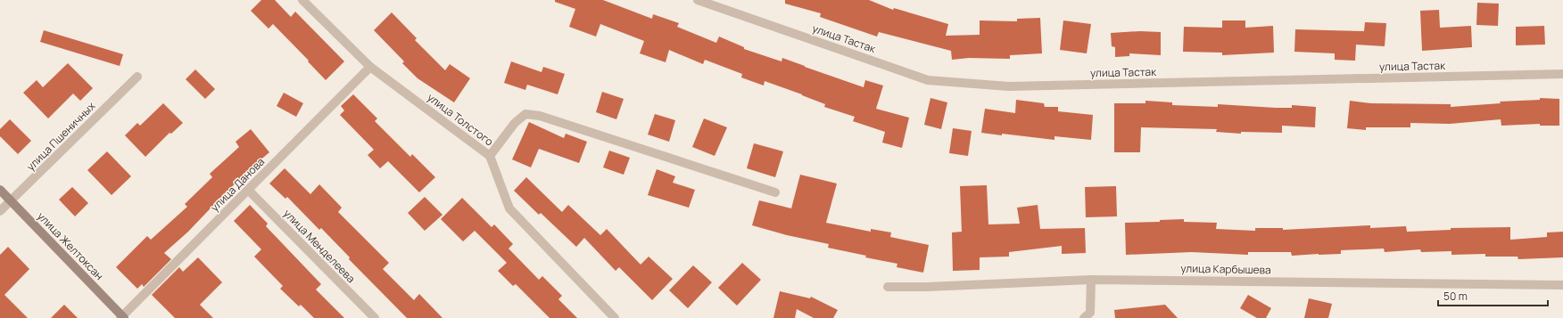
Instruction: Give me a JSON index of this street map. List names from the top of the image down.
{
  "streets": {
    "main road": ["улица Желтоксан"],
    "street": [
      "улица Тастак",
      "улица Толстого",
      "улица Пшеничных",
      "улица Данова",
      "улица Менделеева",
      "улица Карбышева"
    ]
  },
  "crossings": [
    ["улица Толстого", "улица Данова"],
    ["улица Пшеничных", "улица Желтоксан"],
    ["улица Данова", "улица Желтоксан"],
    ["улица Данова", "улица Менделеева"]
  ],
  "scale_bar": "50 m"
}
